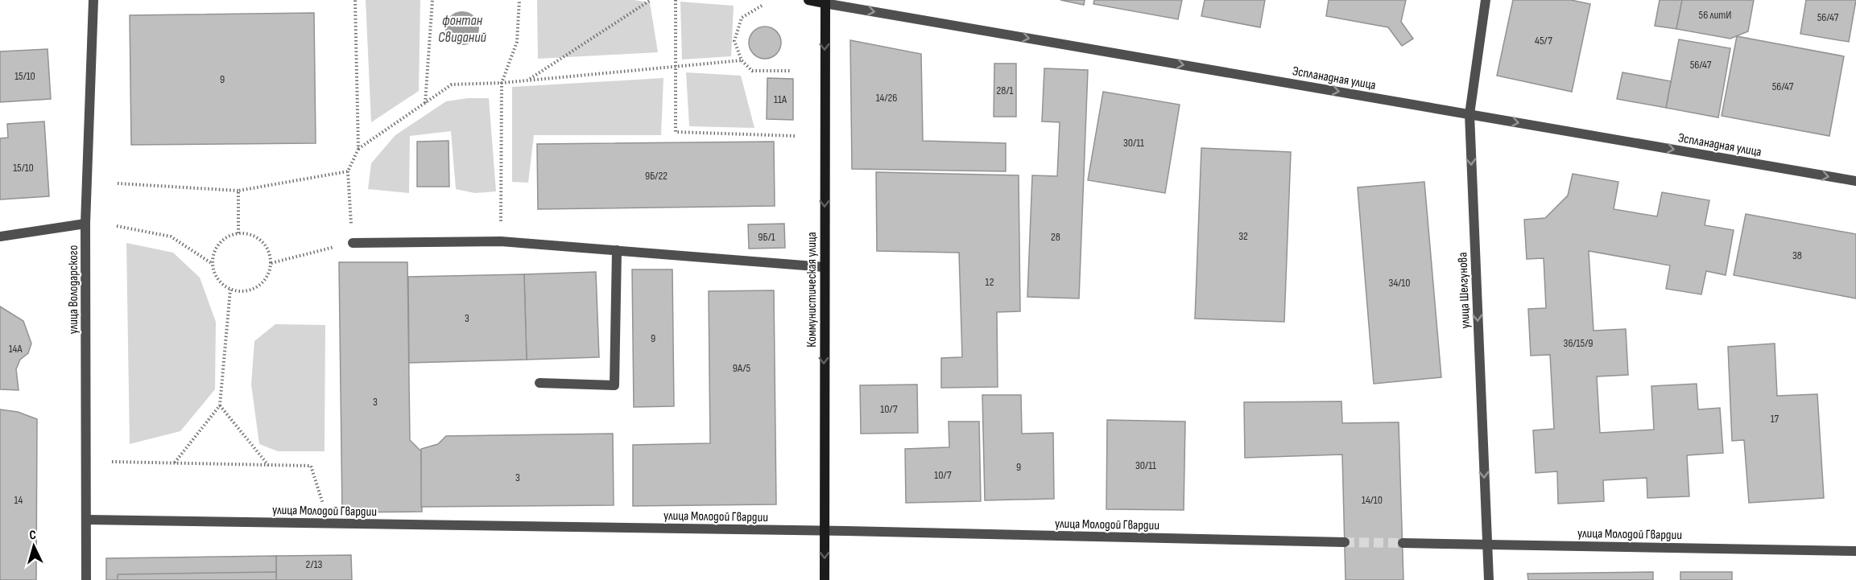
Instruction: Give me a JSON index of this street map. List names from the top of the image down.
{
  "streets": {
    "main road": ["Эспланадная улица", "Коммунистическая улица"],
    "street": ["улица Володарского", "улица Шелгунова", "улица Молодой Гвардии"]
  },
  "crossings": [
    ["Эспланадная улица", "Коммунистическая улица"],
    ["Эспланадная улица", "улица Шелгунова"],
    ["улица Володарского", "улица Молодой Гвардии"],
    ["Коммунистическая улица", "улица Молодой Гвардии"],
    ["улица Шелгунова", "улица Молодой Гвардии"]
  ],
  "one_way": ["Эспланадная улица", "Коммунистическая улица", "улица Шелгунова"],
  "water": ["фонтан Свиданий"],
  "house_numbers": [
    "56 литИ",
    "56/47",
    "45/7",
    "56/47",
    "15/10",
    "9",
    "56/47",
    "28/1",
    "14/26",
    "11А",
    "30/11",
    "15/10",
    "9Б/22",
    "32",
    "9Б/1",
    "28",
    "38",
    "12",
    "34/10",
    "3",
    "9",
    "36/15/9",
    "14А",
    "9А/5",
    "3",
    "10/7",
    "17",
    "30/11",
    "9",
    "10/7",
    "3",
    "14",
    "14/10",
    "2/13"
  ],
  "north": "top"
}
